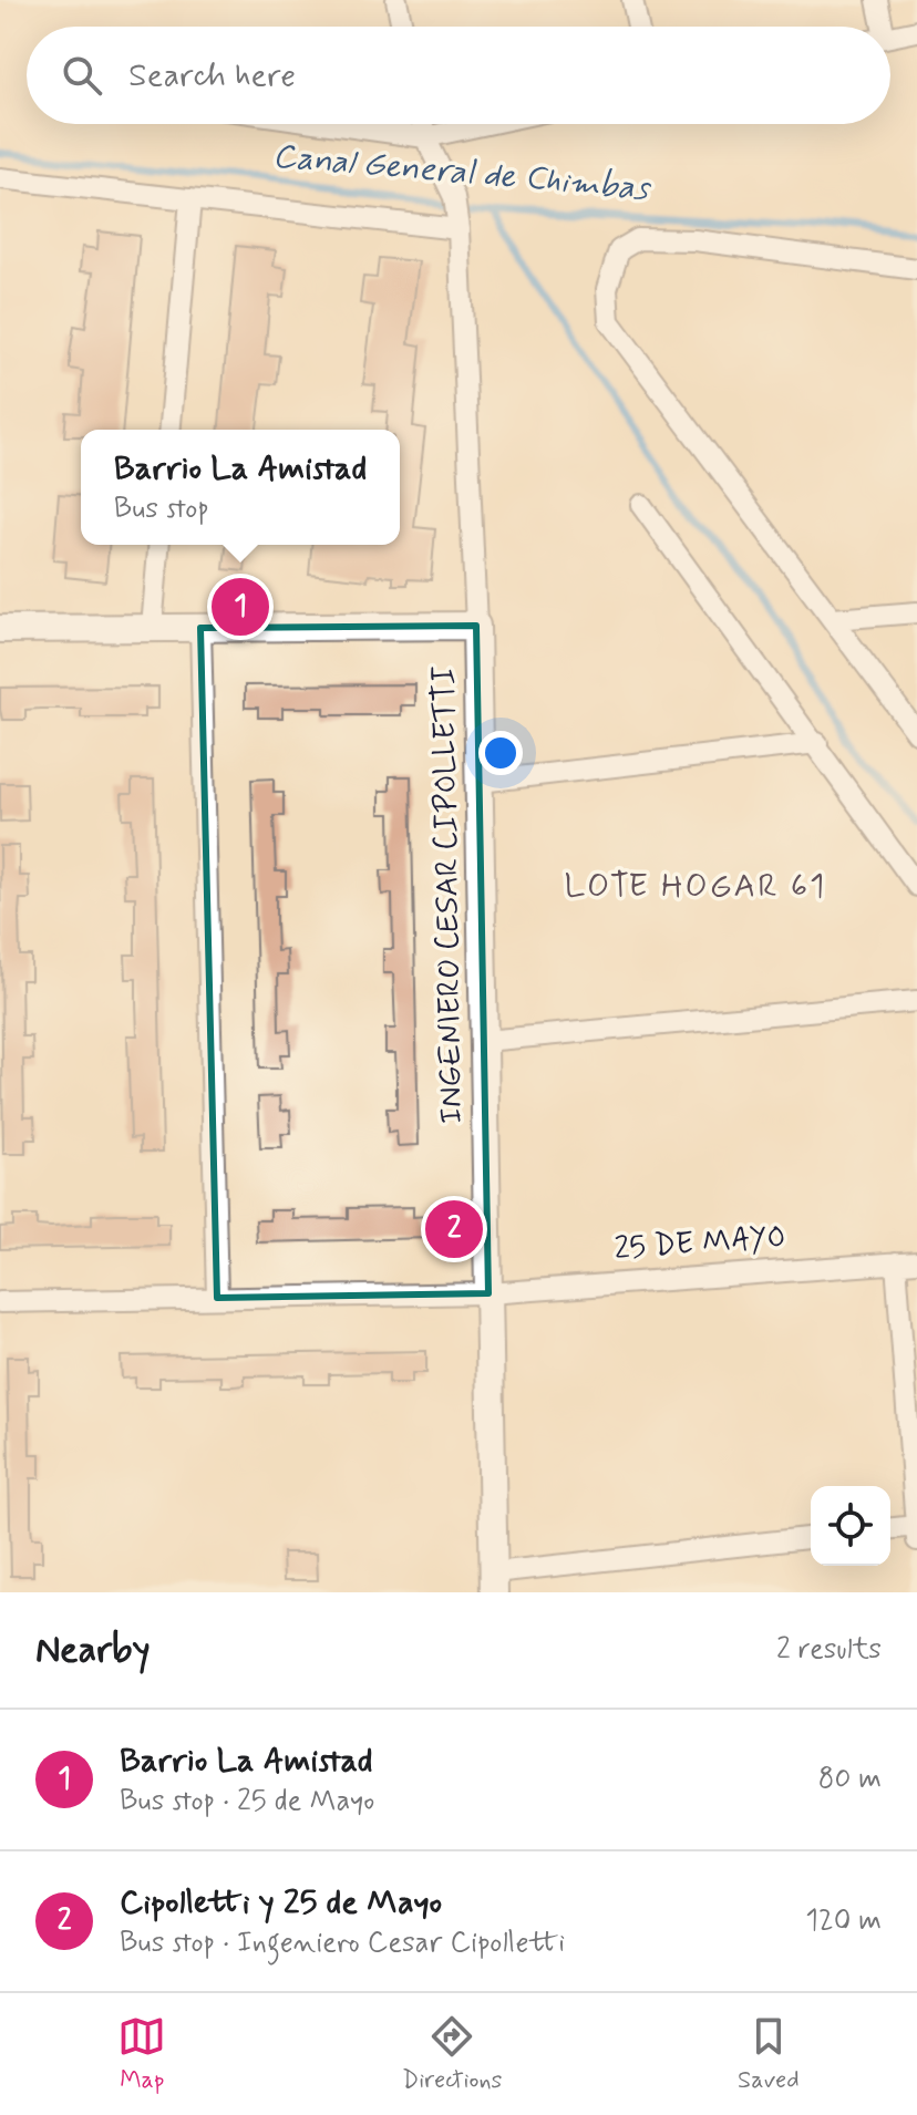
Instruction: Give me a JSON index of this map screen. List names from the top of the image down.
{
  "streets": {
    "street": ["INGENIERO CESAR CIPOLLETTI", "25 DE MAYO"]
  },
  "crossings": [
    ["INGENIERO CESAR CIPOLLETTI", "25 DE MAYO"]
  ],
  "districts": ["LOTE HOGAR 61"],
  "water": ["Canal General de Chimbas"],
  "page": {
    "search": "Search here",
    "popup": ["Barrio La Amistad", "Bus stop"],
    "pins": ["1", "2"],
    "heading": ["Nearby", "2 results"],
    "list": [
      {
        "mark": "1",
        "name": "Barrio La Amistad",
        "note": "Bus stop · 25 de Mayo",
        "value": "80 m"
      },
      {
        "mark": "2",
        "name": "Cipolletti y 25 de Mayo",
        "note": "Bus stop · Ingeniero Cesar Cipolletti",
        "value": "120 m"
      }
    ],
    "nav": ["Map", "Directions", "Saved"]
  }
}
